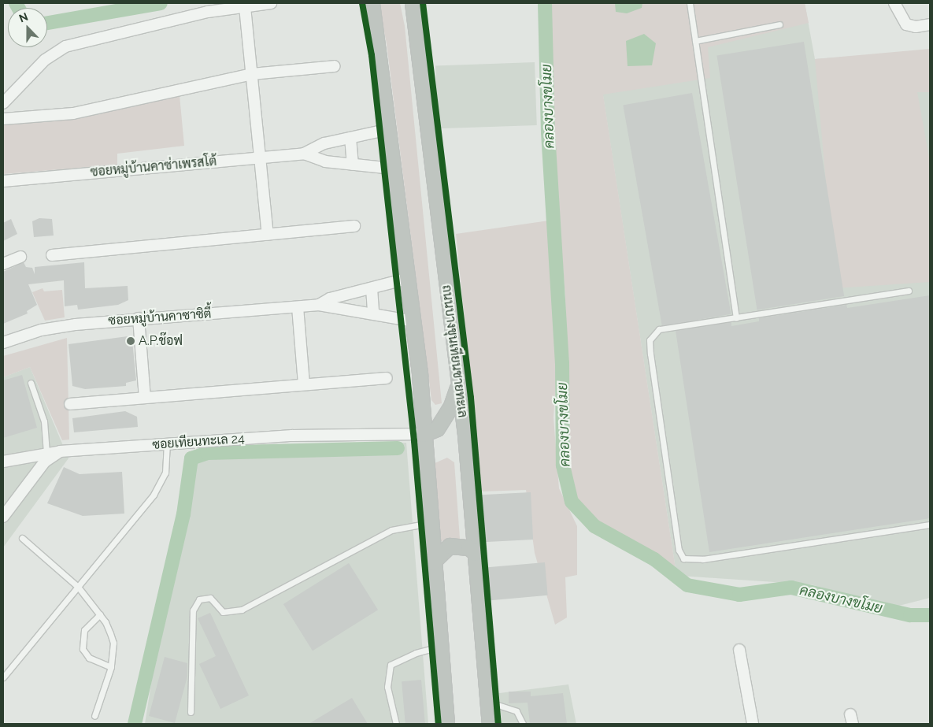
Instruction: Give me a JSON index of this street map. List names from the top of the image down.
{
  "streets": {
    "main road": ["ถนนบางขุนเทียนชายทะเล"],
    "street": ["ซอยหมู่บ้านคาซ่าเพรสโต้", "ซอยหมู่บ้านคาซาซิตี้", "ซอยเทียนทะเล 24"]
  },
  "water": ["คลองบางขโมย"],
  "places": ["A.P.ช๊อฟ"],
  "north": "top"
}
